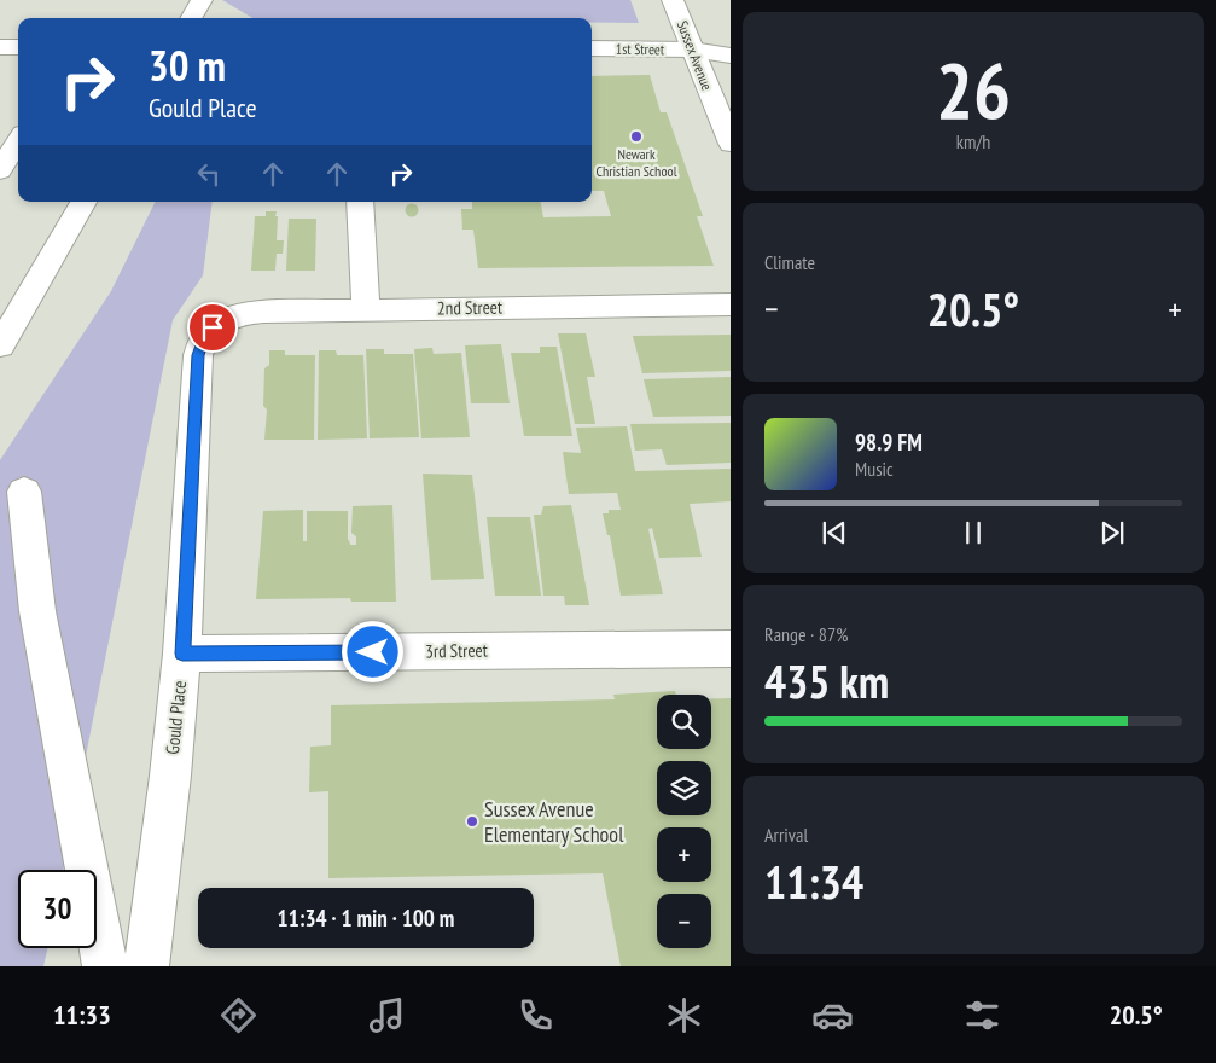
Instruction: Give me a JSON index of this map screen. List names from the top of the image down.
{
  "streets": {
    "main road": [
      "1st Street",
      "Sussex Avenue",
      "2nd Street",
      "3rd Street",
      "Gould Place"
    ]
  },
  "crossings": [
    ["1st Street", "Sussex Avenue"],
    ["2nd Street", "Gould Place"],
    ["3rd Street", "Gould Place"]
  ],
  "places": ["Newark Christian School", "Sussex Avenue Elementary School"],
  "page": {
    "tile": [
      ["26", "km/h"],
      "Climate",
      ["Range · 87%", "435 km"],
      ["Arrival", "11:34"]
    ],
    "turn": ["30 m", "Gould Place"],
    "heat": ["−", "20.5°", "+"],
    "song": ["98.9 FM", "Music"],
    "map_buttons": ["+", "−"],
    "limit": "30",
    "trip": "11:34 · 1 min · 100 m",
    "tabs": ["11:33", "20.5°"]
  }
}
